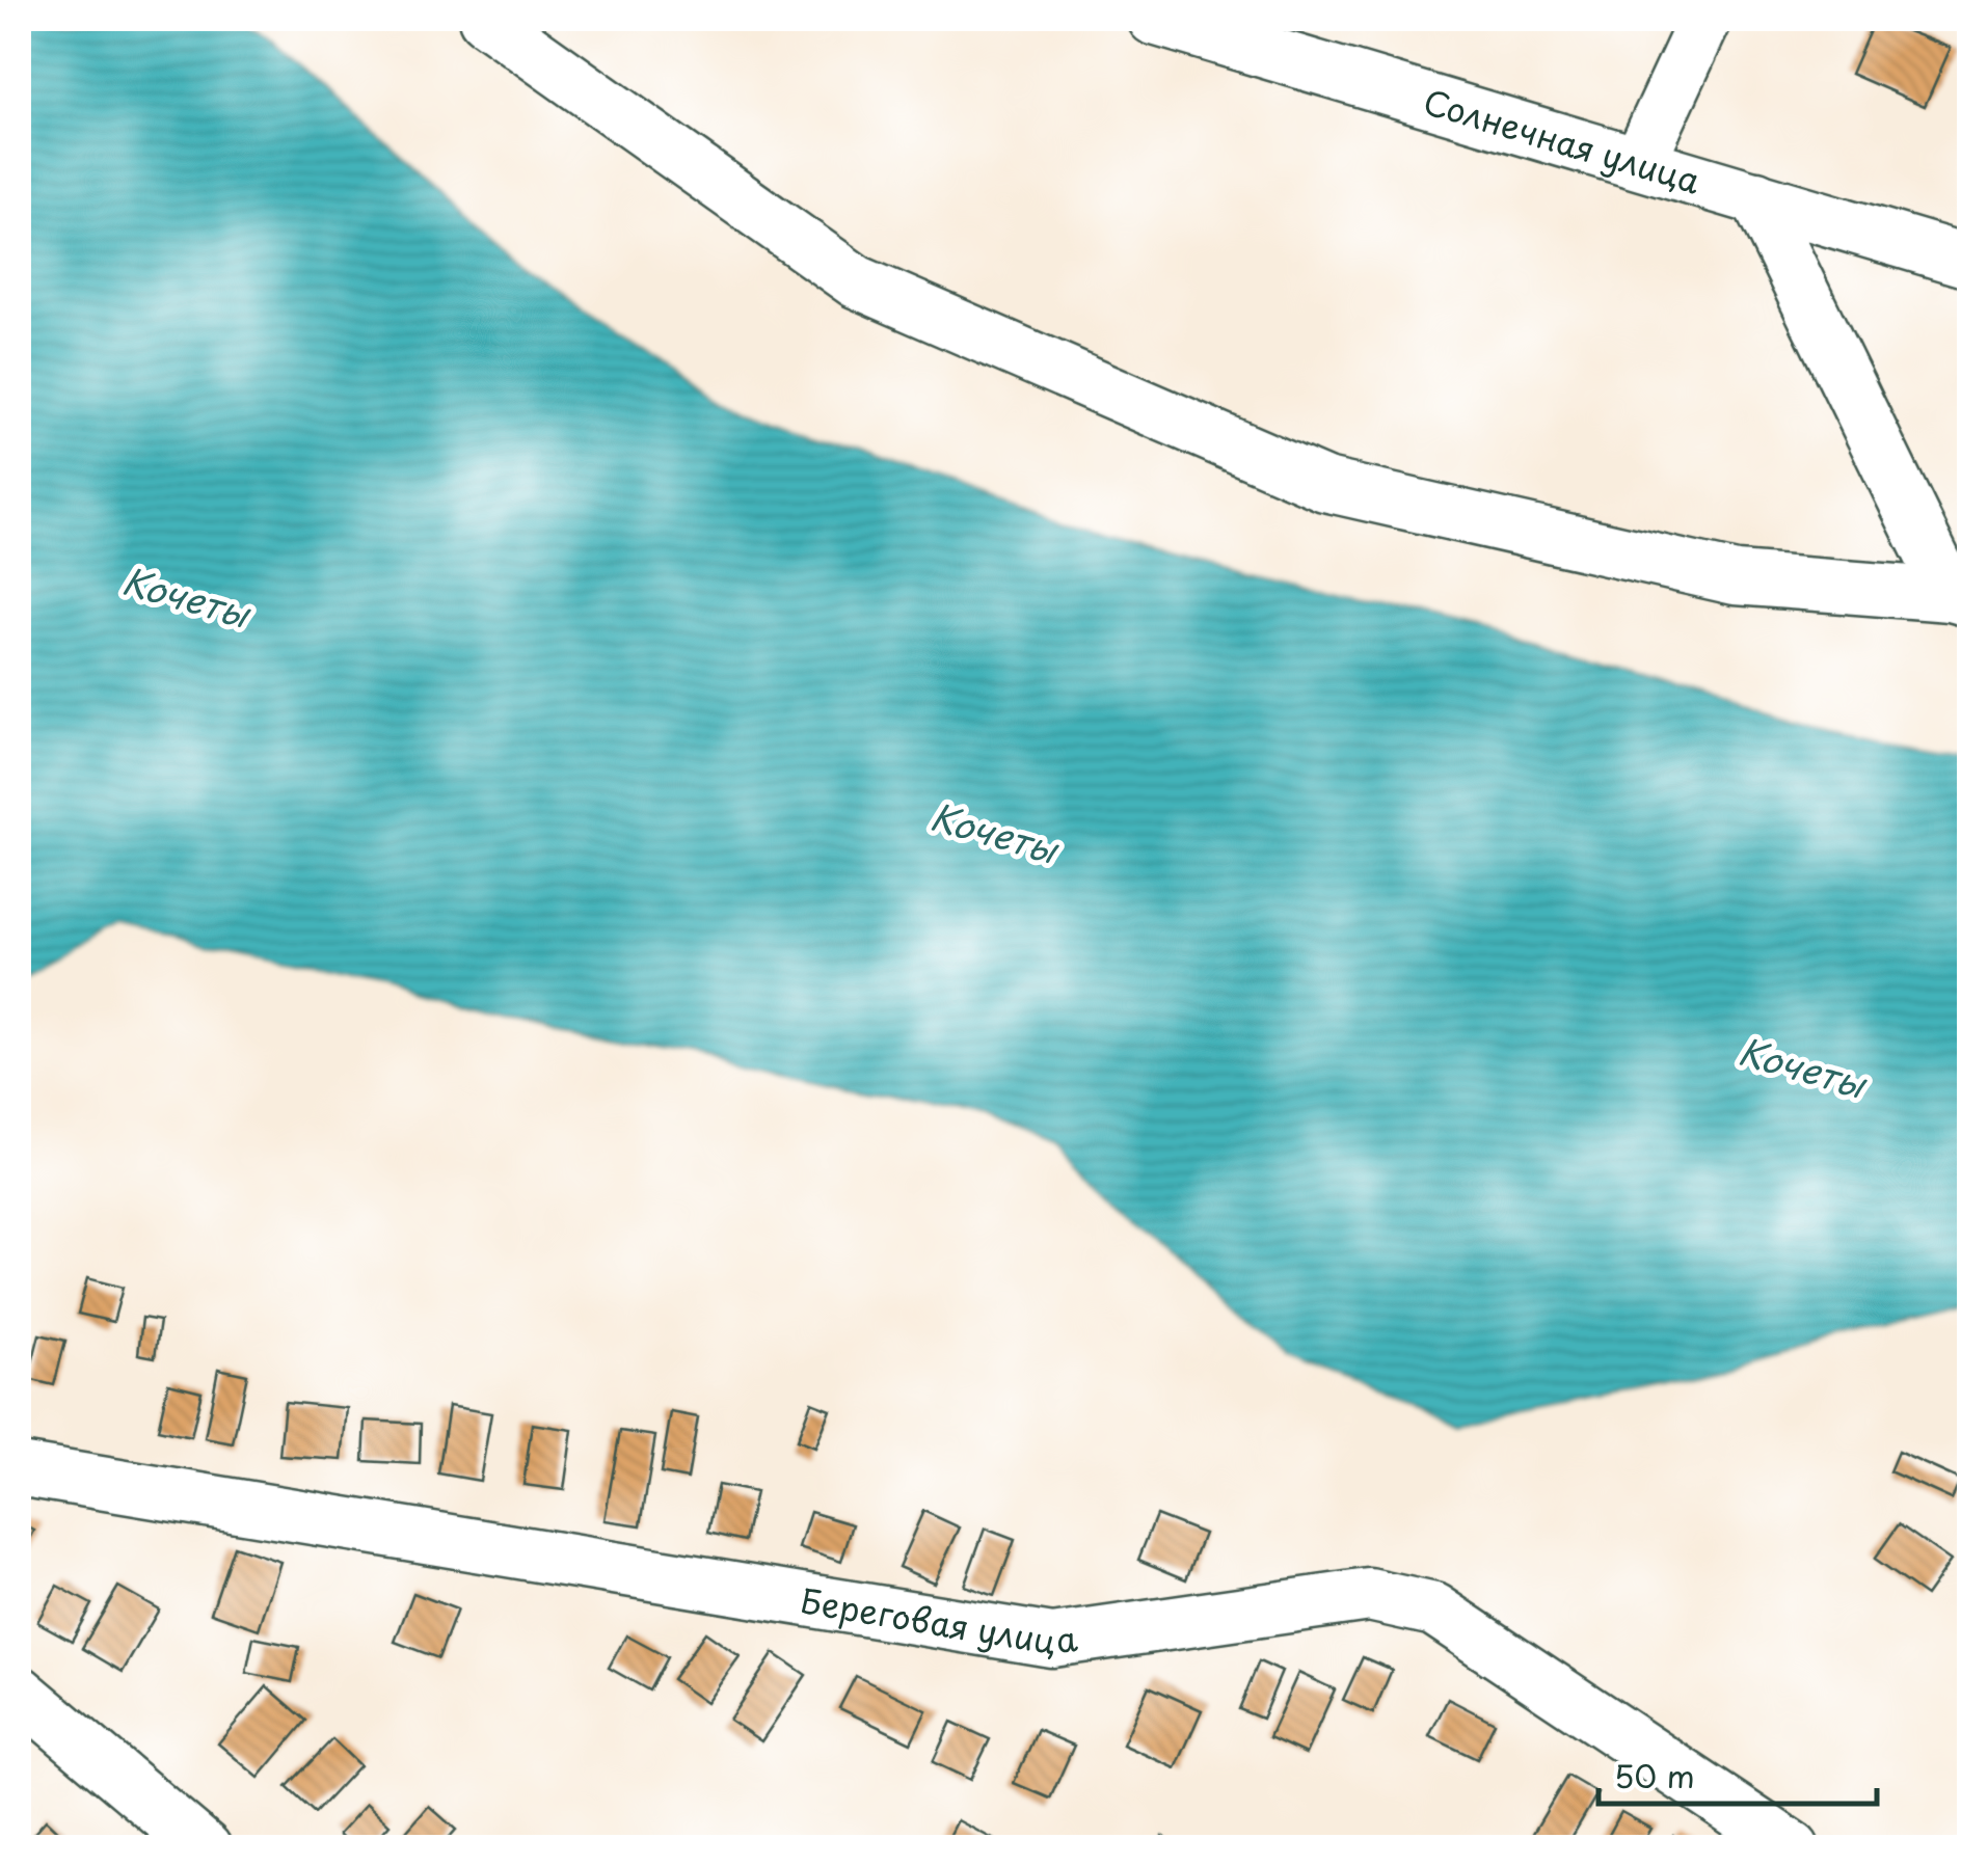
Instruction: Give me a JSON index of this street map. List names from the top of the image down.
{
  "streets": {
    "street": ["Солнечная улица", "Береговая улица"]
  },
  "water": ["Кочеты"],
  "scale_bar": "50 m"
}
